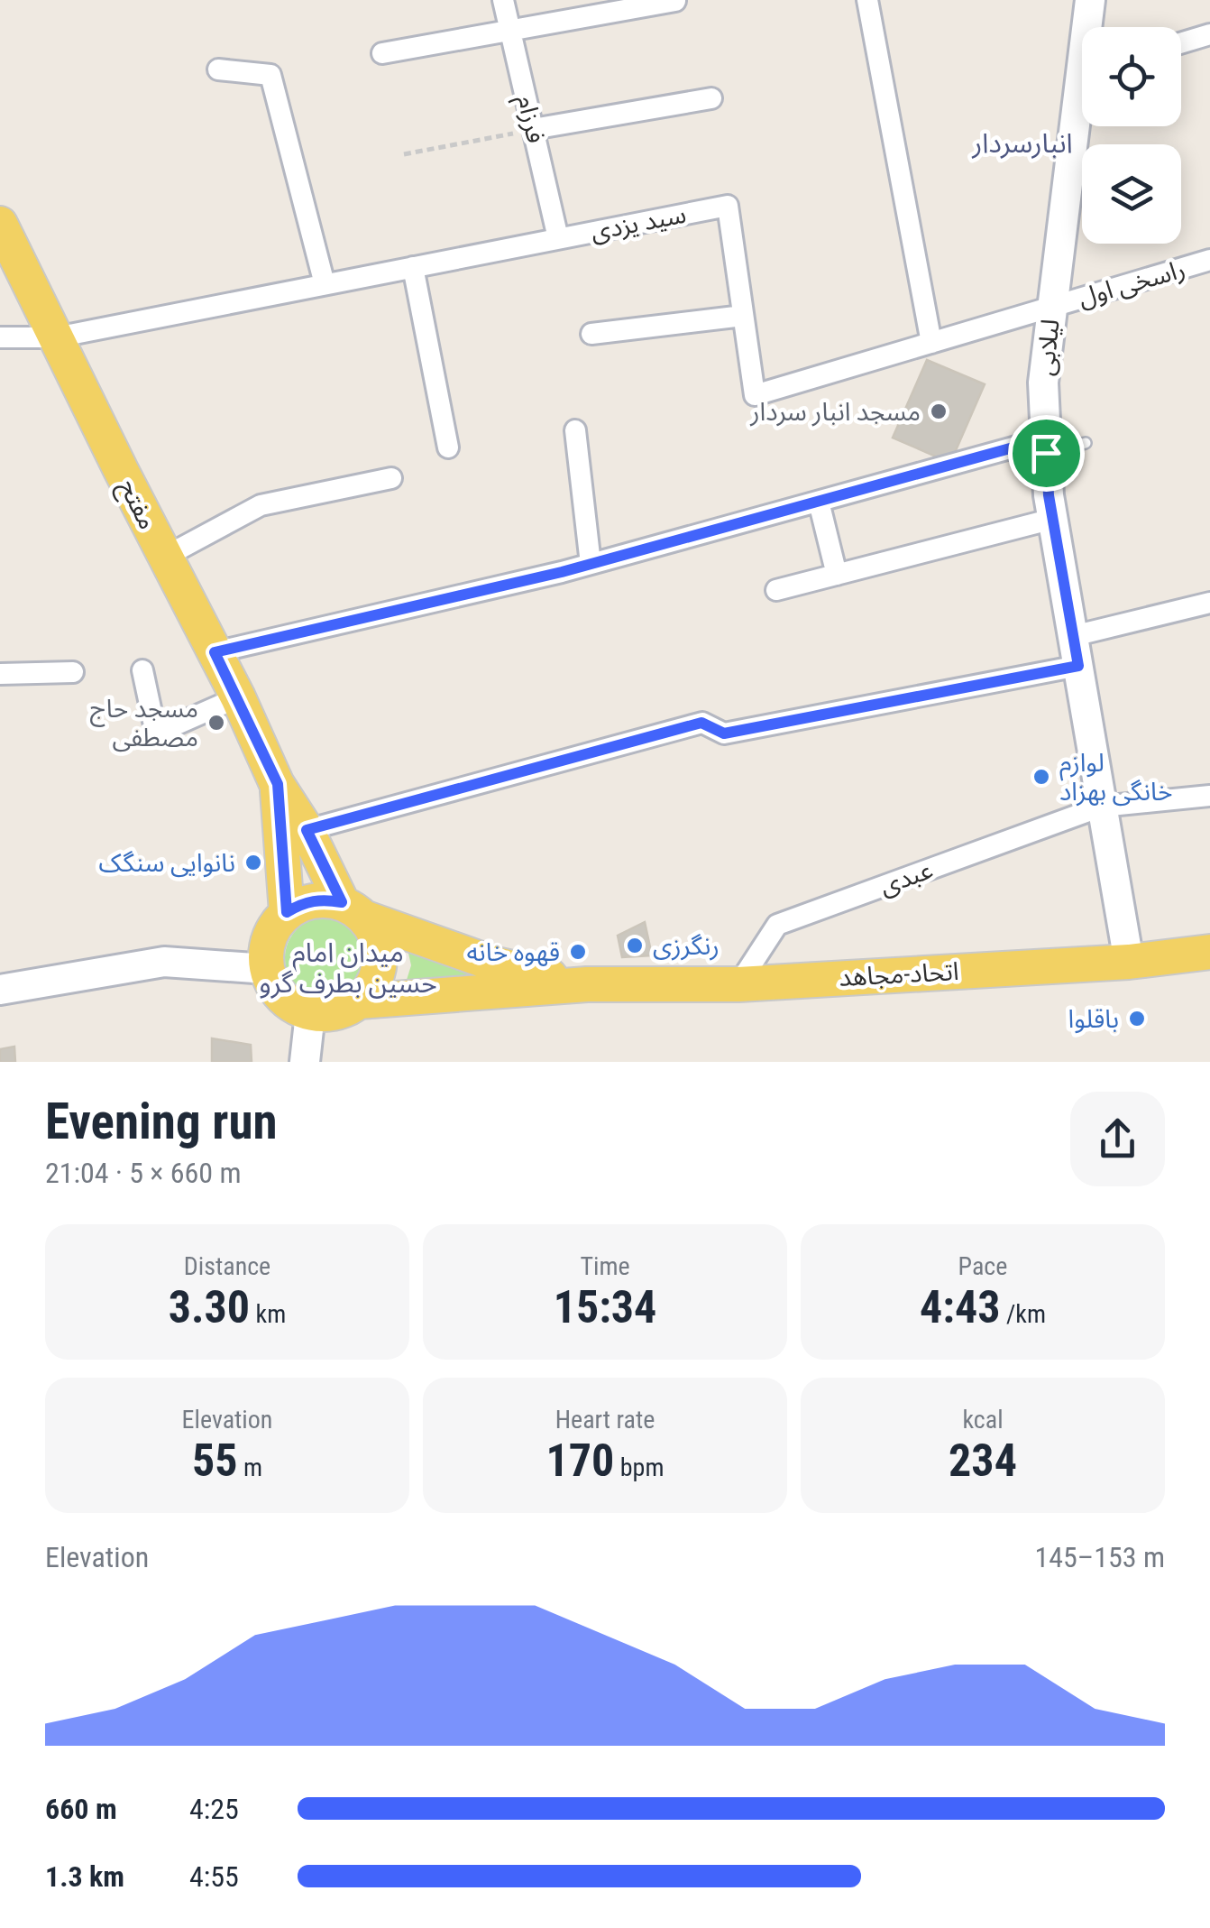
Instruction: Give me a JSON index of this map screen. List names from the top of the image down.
{
  "streets": {
    "main road": ["لیلابی", "مفتح", "اتحاد-مجاهد"],
    "street": [
      "فرزام",
      "سید یزدی",
      "راسخی اول",
      "عبدی"
    ]
  },
  "crossings": [
    ["فرزام", "سید یزدی"],
    ["سید یزدی", "راسخی اول"],
    ["سید یزدی", "لیلابی"],
    ["سید یزدی", "مفتح"],
    ["راسخی اول", "لیلابی"],
    ["لیلابی", "عبدی"],
    ["لیلابی", "اتحاد-مجاهد"],
    ["عبدی", "اتحاد-مجاهد"]
  ],
  "districts": ["انبارسردار", "میدان امام حسین بطرف گرو"],
  "places": [
    "مسجد انبار سردار",
    "مسجد حاج مصطفی",
    "لوازم خانگی بهزاد",
    "نانوایی سنگک",
    "رنگرزی",
    "قهوه خانه",
    "باقلوا"
  ],
  "page": {
    "heading": ["Evening run", "21:04 · 5 × 660 m"],
    "stats": [
      ["Distance", "3.30 km"],
      ["Time", "15:34"],
      ["Pace", "4:43 /km"],
      ["Elevation", "55 m"],
      ["Heart rate", "170 bpm"],
      ["kcal", "234"]
    ],
    "chart": ["Elevation", "145–153 m"],
    "list": [
      {
        "name": "660 m",
        "note": "4:25"
      },
      {
        "name": "1.3 km",
        "note": "4:55"
      }
    ]
  }
}
